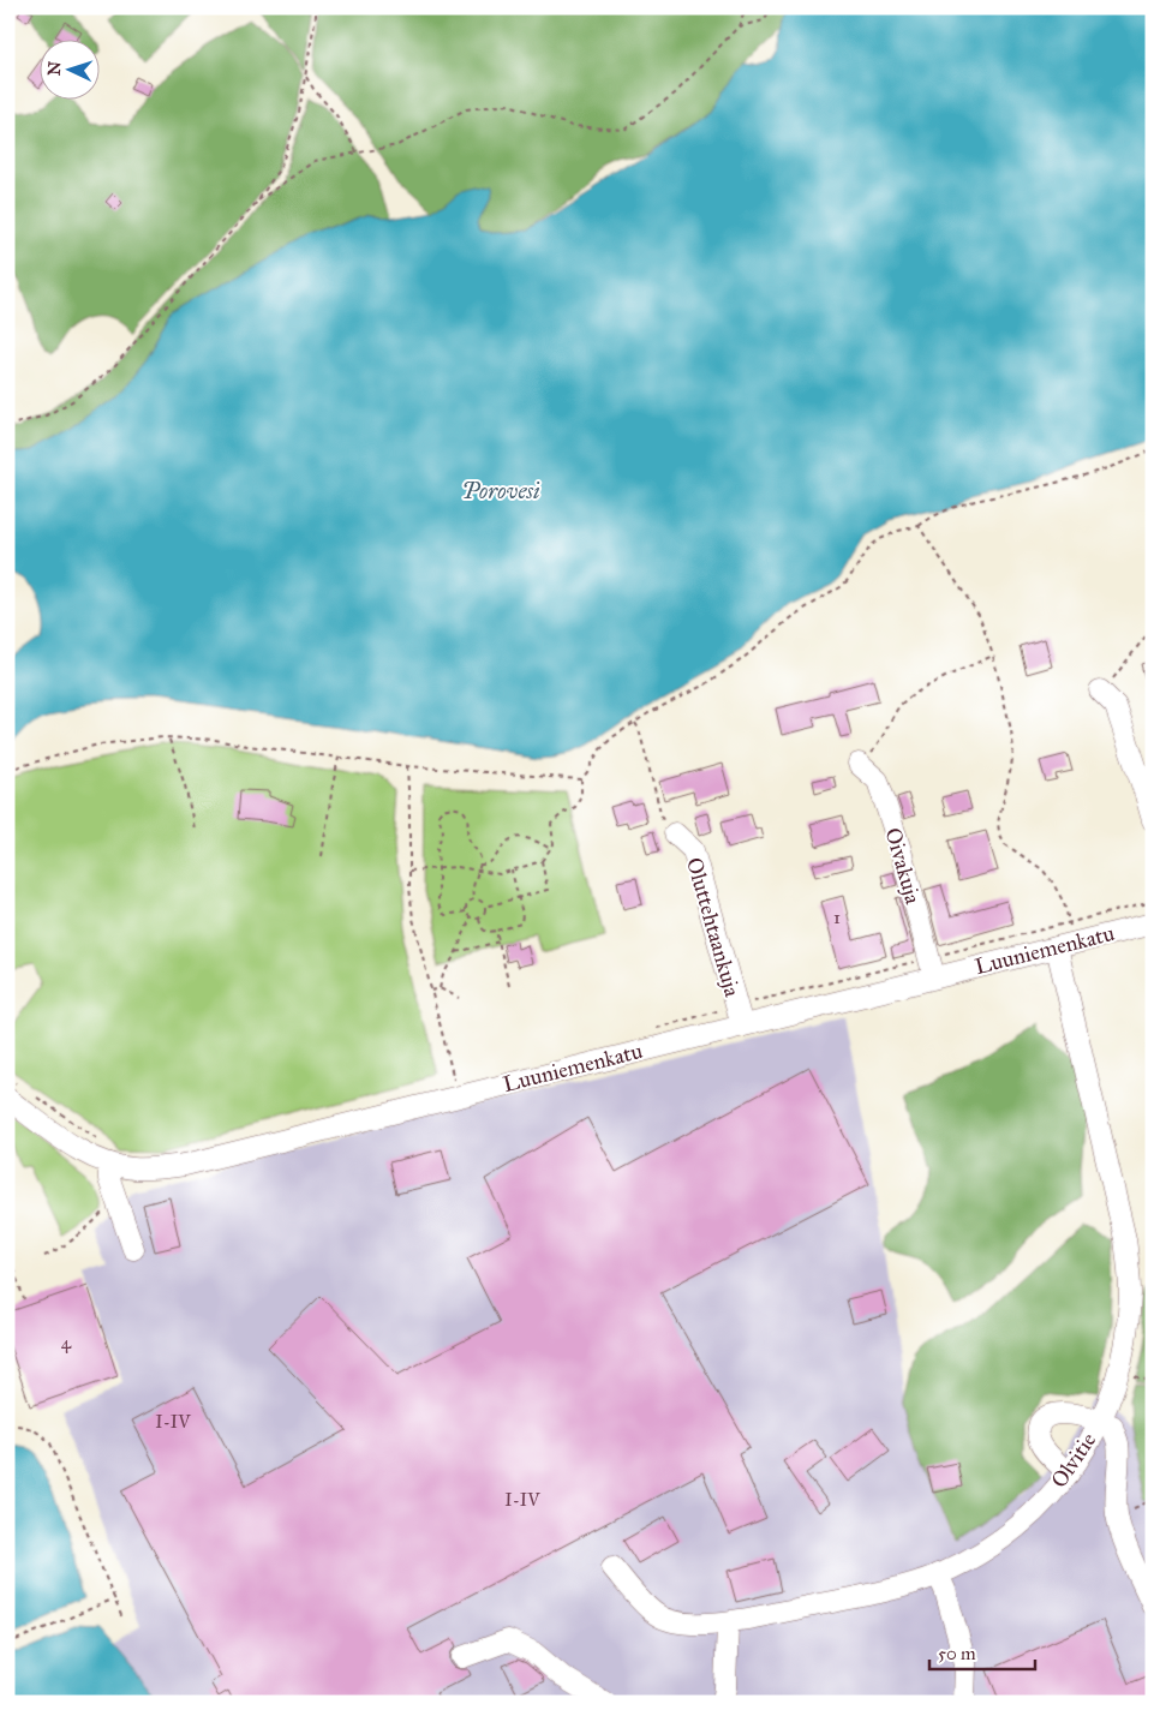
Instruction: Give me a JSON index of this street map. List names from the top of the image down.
{
  "streets": {
    "street": [
      "Oivakuja",
      "Oluttehtaankuja",
      "Luuniemenkatu",
      "Olvitie"
    ]
  },
  "crossings": [
    ["Oivakuja", "Luuniemenkatu"],
    ["Oluttehtaankuja", "Luuniemenkatu"],
    ["Luuniemenkatu", "Olvitie"]
  ],
  "water": ["Porovesi"],
  "house_numbers": [
    "1",
    "4",
    "I-IV",
    "I-IV"
  ],
  "scale_bar": "50 m",
  "north": "left"
}
